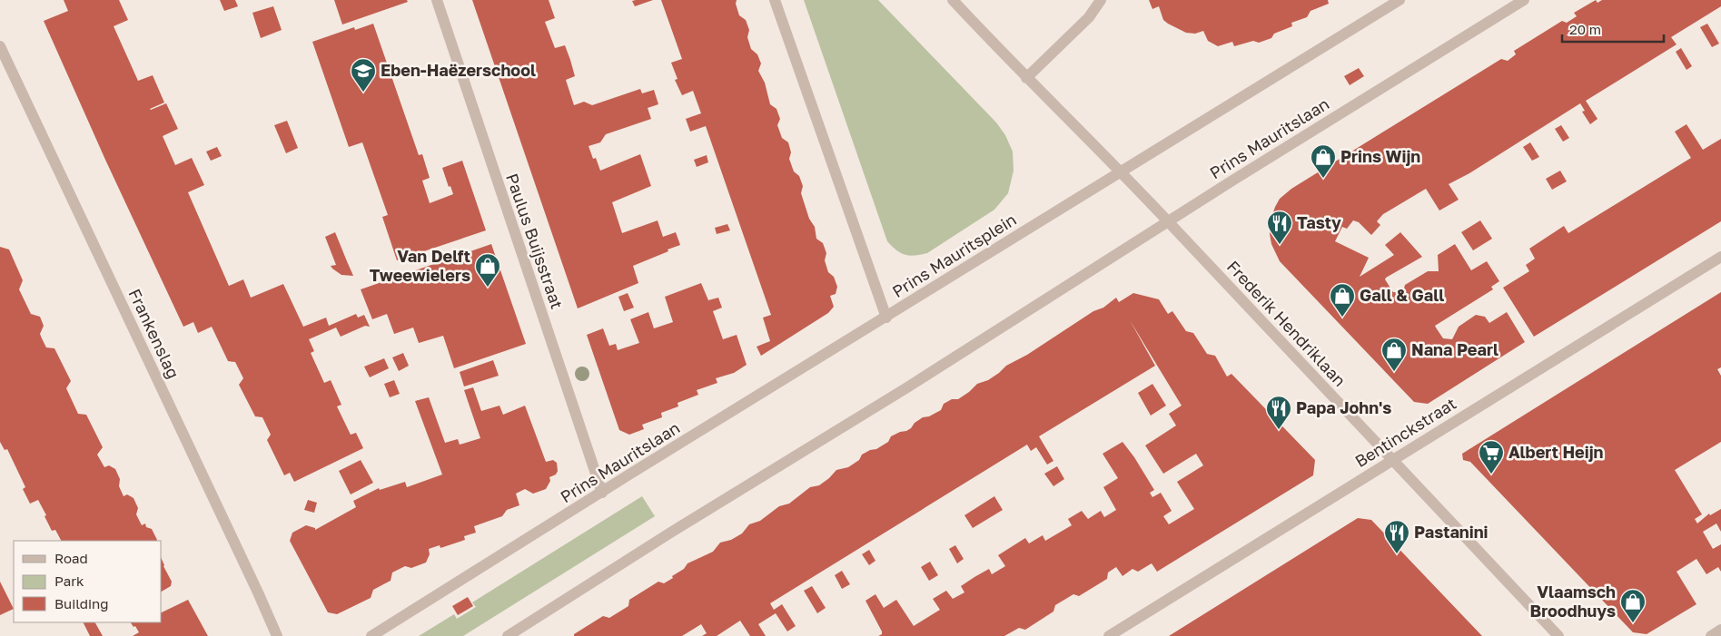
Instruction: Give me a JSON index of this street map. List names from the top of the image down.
{
  "streets": {
    "street": [
      "Prins Mauritslaan",
      "Paulus Buijsstraat",
      "Prins Mauritsplein",
      "Frederik Hendriklaan",
      "Frankenslag",
      "Bentinckstraat"
    ]
  },
  "crossings": [
    ["Prins Mauritslaan", "Paulus Buijsstraat"],
    ["Prins Mauritslaan", "Prins Mauritsplein"],
    ["Prins Mauritslaan", "Frederik Hendriklaan"],
    ["Prins Mauritsplein", "Frederik Hendriklaan"],
    ["Frederik Hendriklaan", "Bentinckstraat"]
  ],
  "places": {
    "school or university": ["Eben-Haëzerschool"],
    "shop": [
      "Prins Wijn",
      "Van Delft Tweewielers",
      "Gall & Gall",
      "Nana Pearl",
      "Vlaamsch Broodhuys"
    ],
    "restaurant": ["Tasty", "Papa John's", "Pastanini"],
    "supermarket": ["Albert Heijn"]
  },
  "legend": ["Road", "Park", "Building"],
  "scale_bar": "20 m"
}
